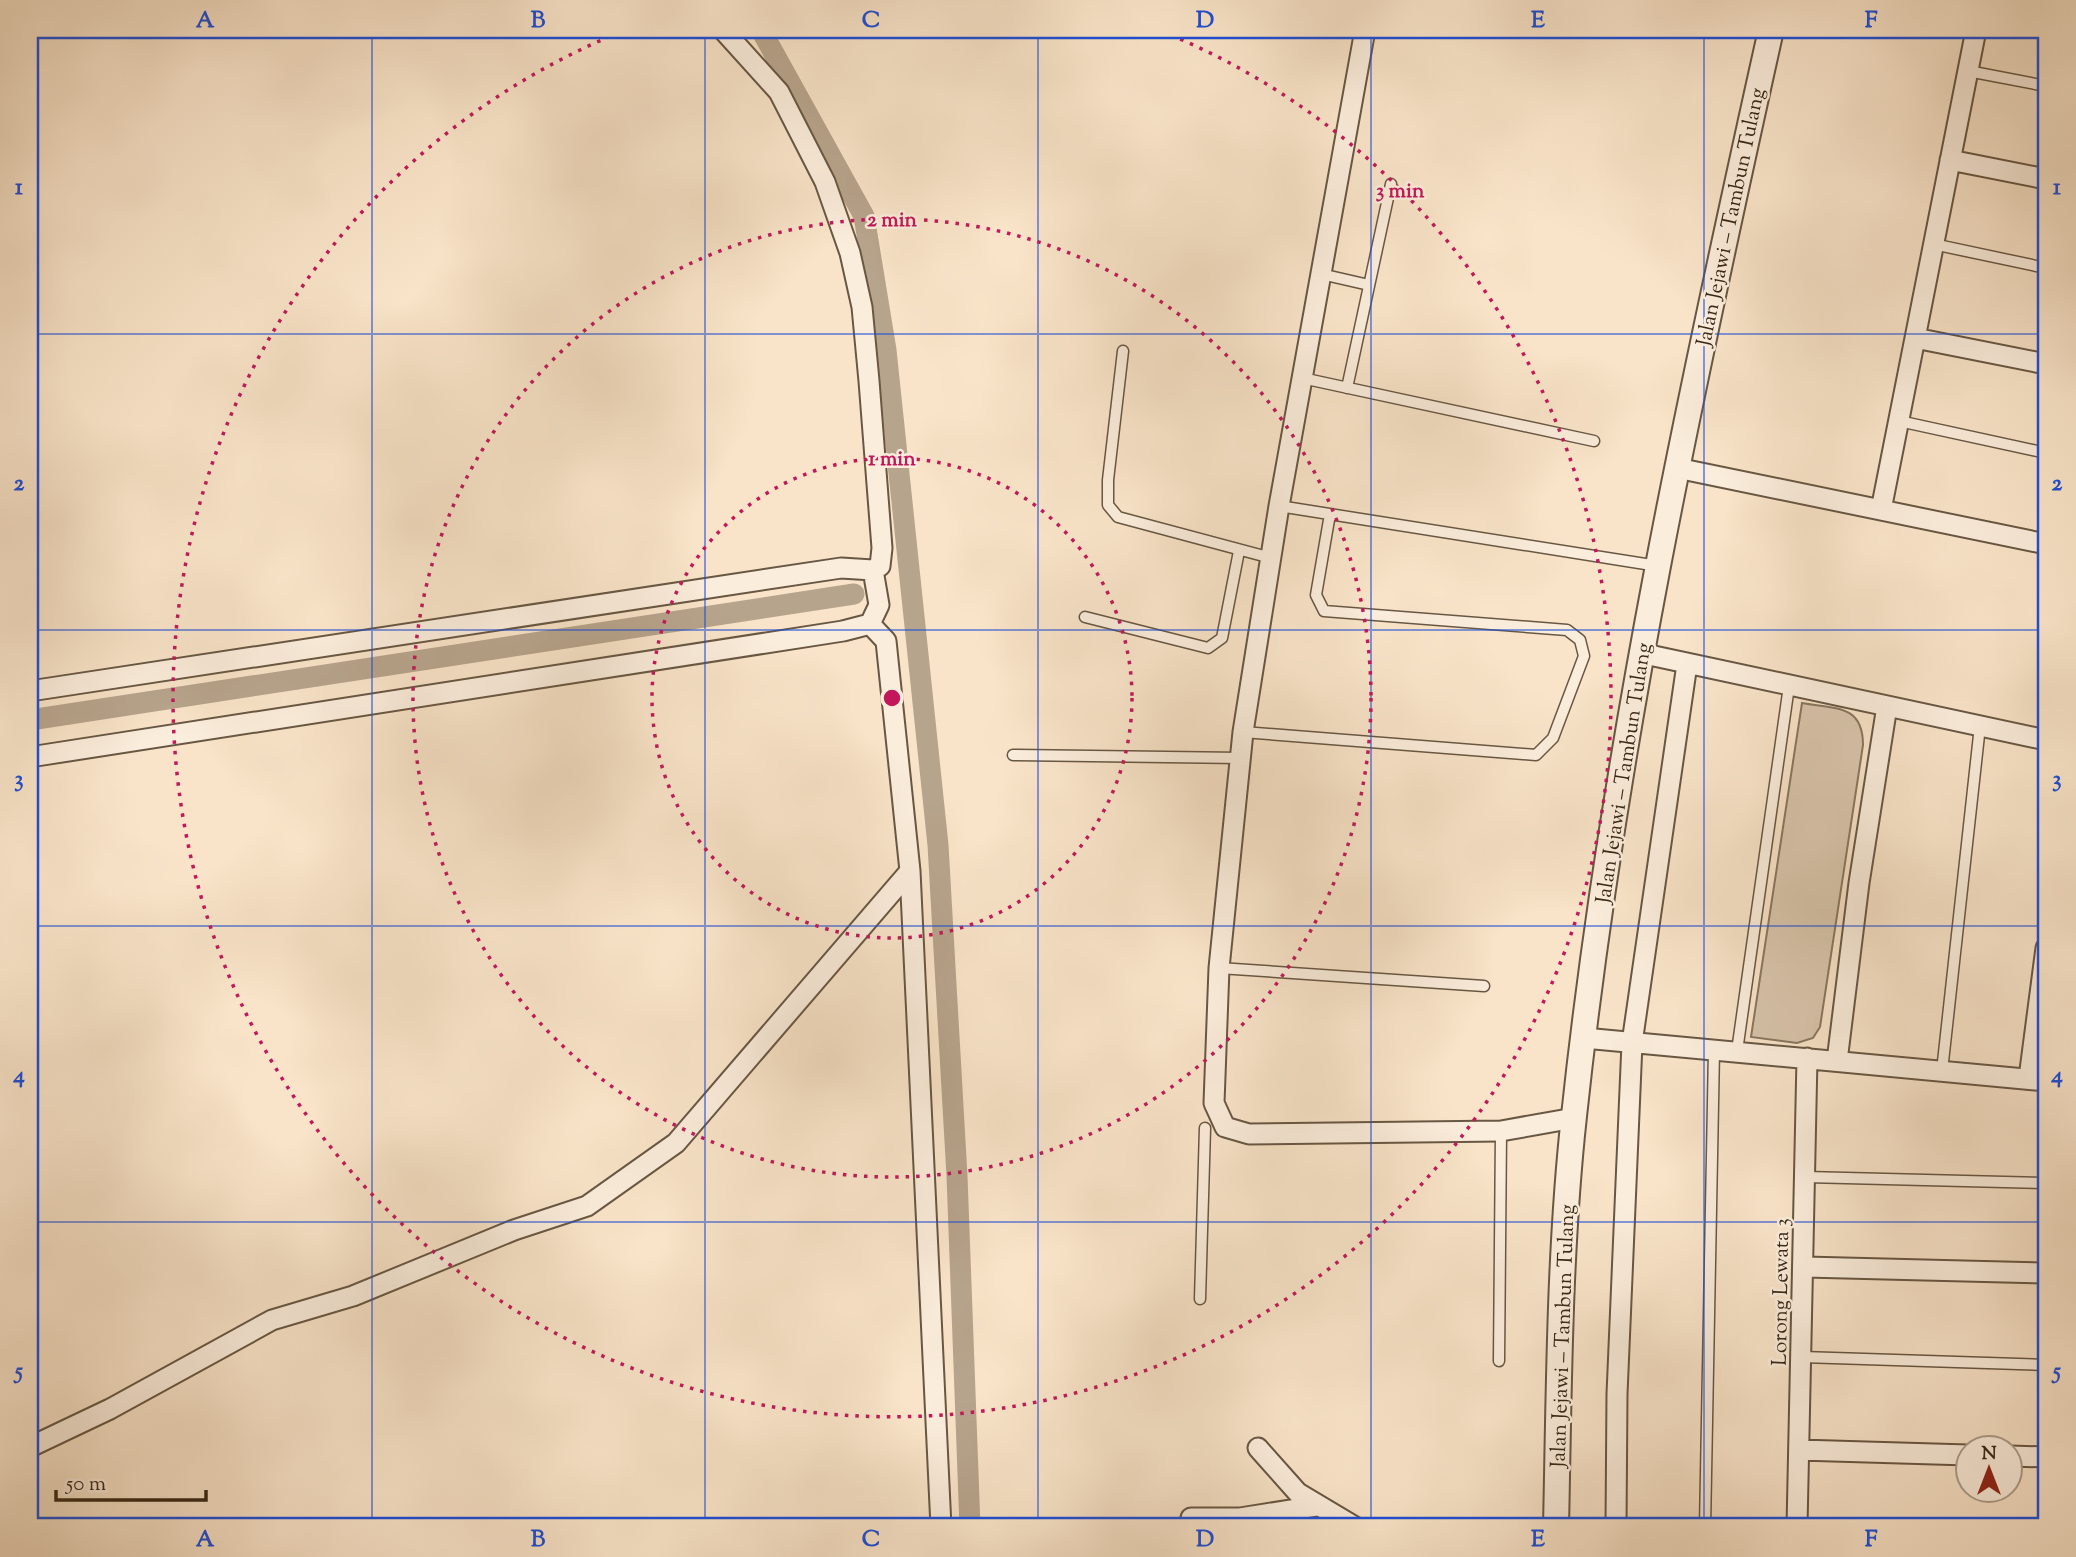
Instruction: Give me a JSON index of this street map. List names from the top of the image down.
{
  "streets": {
    "street": ["Jalan Jejawi – Tambun Tulang", "Lorong Lewata 3"]
  },
  "scale_bar": "50 m",
  "north": "top",
  "grid": {
    "columns": [
      "A",
      "B",
      "C",
      "D",
      "E",
      "F"
    ],
    "rows": [
      "1",
      "2",
      "3",
      "4",
      "5"
    ]
  },
  "rings": ["3 min", "2 min", "1 min"]
}
